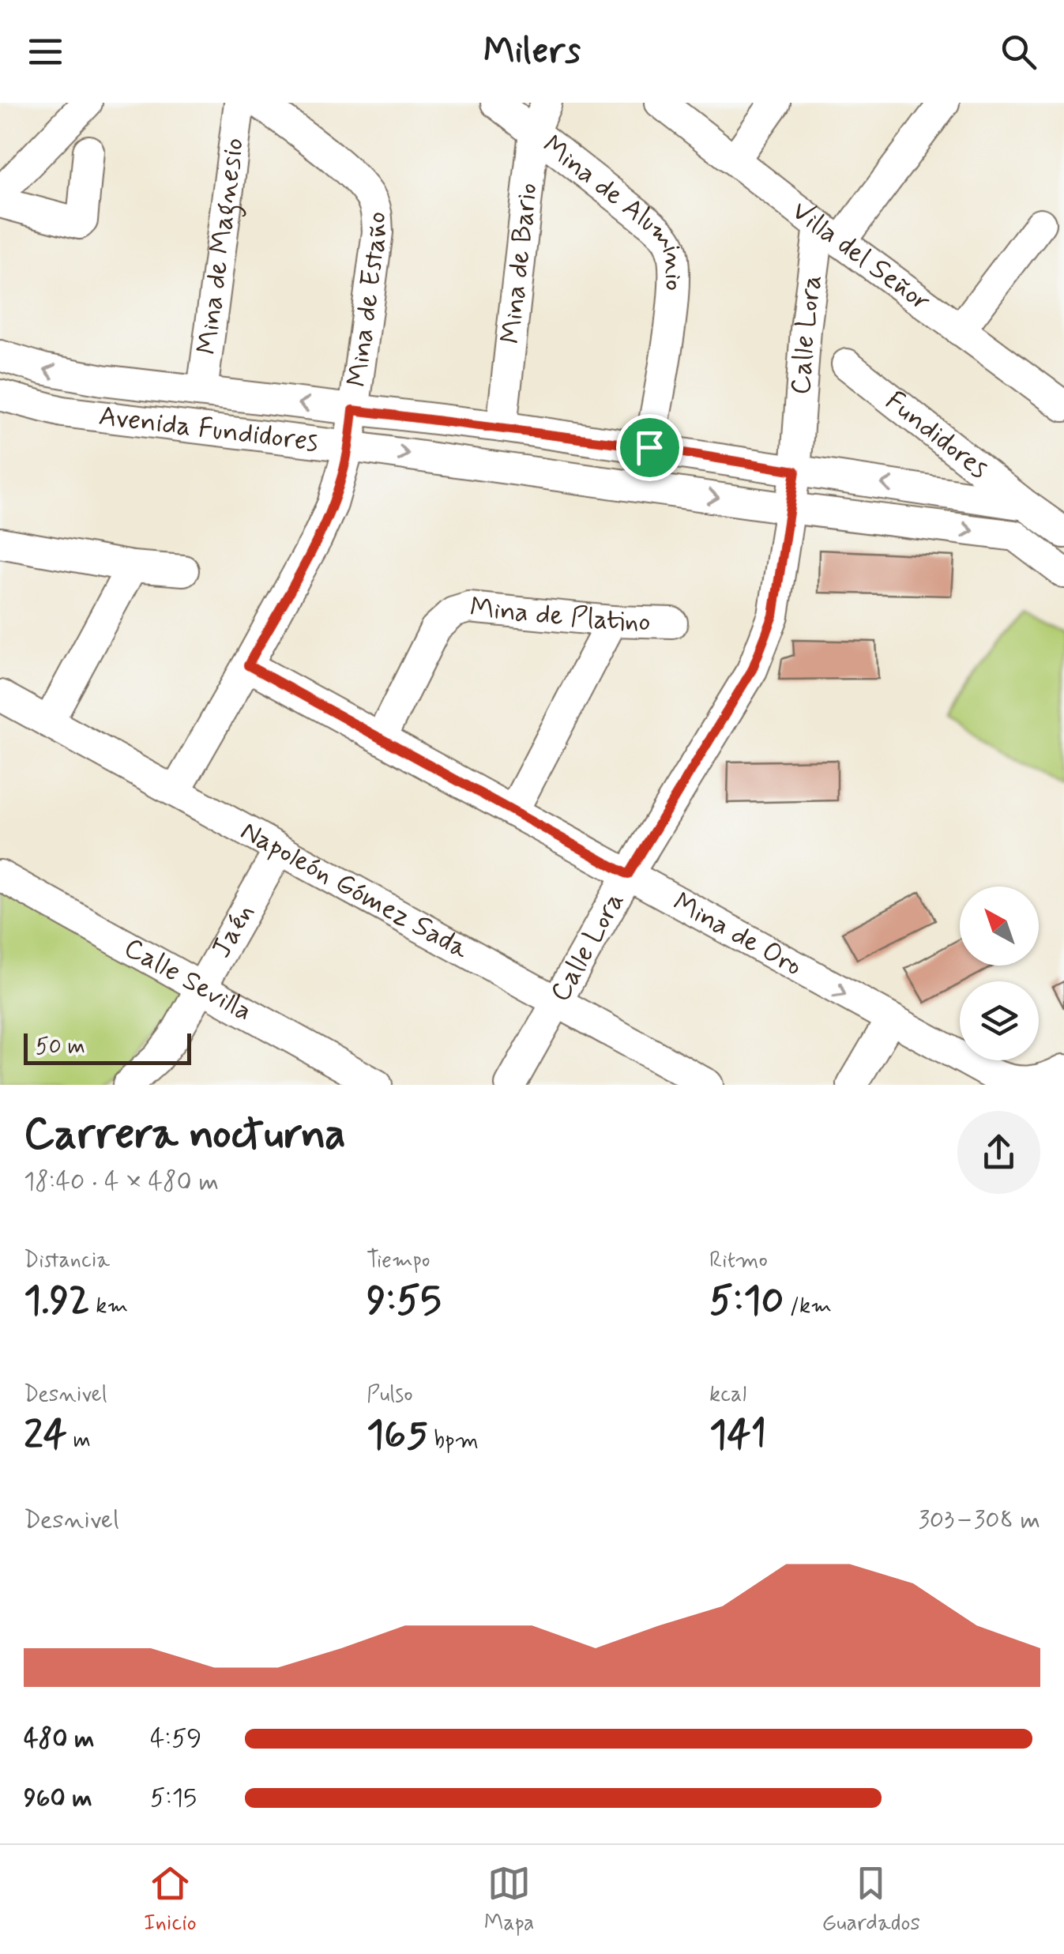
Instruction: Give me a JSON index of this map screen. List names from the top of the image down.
{
  "streets": {
    "street": [
      "Mina de Aluminio",
      "Mina de Magnesio",
      "Villa del Señor",
      "Mina de Bario",
      "Mina de Estaño",
      "Calle Lora",
      "Avenida Fundidores",
      "Fundidores",
      "Mina de Platino",
      "Napoleón Gómez Sada",
      "Jaén",
      "Mina de Oro",
      "Calle Sevilla"
    ]
  },
  "crossings": [
    ["Mina de Aluminio", "Mina de Bario"],
    ["Mina de Aluminio", "Avenida Fundidores"],
    ["Mina de Magnesio", "Avenida Fundidores"],
    ["Villa del Señor", "Calle Lora"],
    ["Mina de Bario", "Avenida Fundidores"],
    ["Mina de Estaño", "Avenida Fundidores"],
    ["Mina de Estaño", "Napoleón Gómez Sada"],
    ["Mina de Estaño", "Mina de Oro"],
    ["Calle Lora", "Avenida Fundidores"],
    ["Calle Lora", "Napoleón Gómez Sada"],
    ["Calle Lora", "Mina de Oro"],
    ["Avenida Fundidores", "Fundidores"],
    ["Mina de Platino", "Mina de Oro"],
    ["Napoleón Gómez Sada", "Jaén"],
    ["Jaén", "Calle Sevilla"]
  ],
  "scale_bar": "50 m",
  "north": "top left",
  "page": {
    "header": "Milers",
    "scale": "50 m",
    "heading": ["Carrera nocturna", "18:40 · 4 × 480 m"],
    "stats": [
      ["Distancia", "1.92 km"],
      ["Tiempo", "9:55"],
      ["Ritmo", "5:10 /km"],
      ["Desnivel", "24 m"],
      ["Pulso", "165 bpm"],
      ["kcal", "141"]
    ],
    "chart": ["Desnivel", "303–308 m"],
    "list": [
      {
        "name": "480 m",
        "note": "4:59"
      },
      {
        "name": "960 m",
        "note": "5:15"
      }
    ],
    "tabs": ["Inicio", "Mapa", "Guardados"]
  }
}
